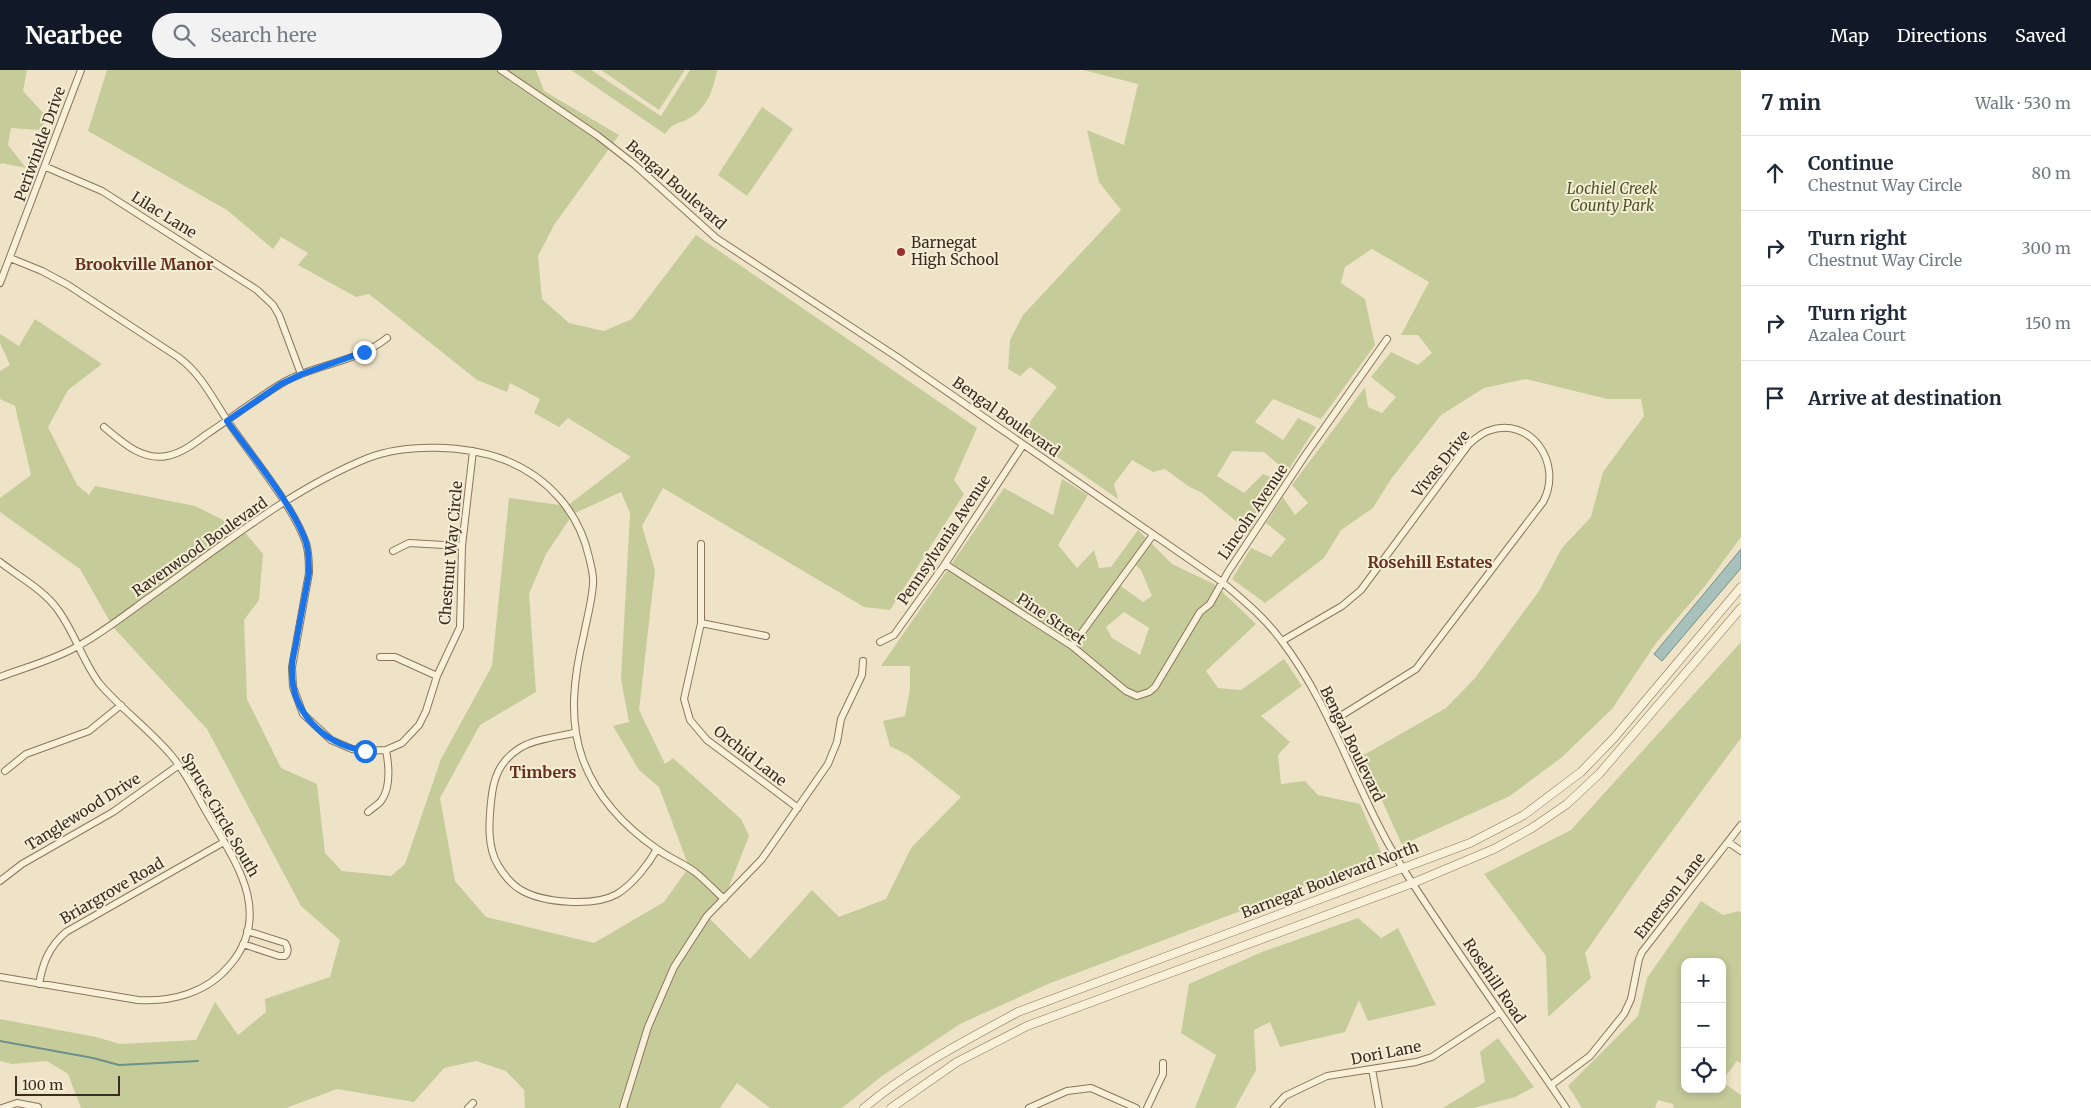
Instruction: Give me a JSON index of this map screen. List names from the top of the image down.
{
  "streets": {
    "street": [
      "Periwinkle Drive",
      "Bengal Boulevard",
      "Lilac Lane",
      "Vivas Drive",
      "Lincoln Avenue",
      "Pennsylvania Avenue",
      "Ravenwood Boulevard",
      "Chestnut Way Circle",
      "Pine Street",
      "Orchid Lane",
      "Tanglewood Drive",
      "Spruce Circle South",
      "Barnegat Boulevard North",
      "Briargrove Road",
      "Emerson Lane",
      "Rosehill Road",
      "Dori Lane"
    ]
  },
  "crossings": [
    ["Periwinkle Drive", "Lilac Lane"],
    ["Periwinkle Drive", "Chestnut Way Circle"],
    ["Bengal Boulevard", "Vivas Drive"],
    ["Bengal Boulevard", "Lincoln Avenue"],
    ["Bengal Boulevard", "Pennsylvania Avenue"],
    ["Bengal Boulevard", "Barnegat Boulevard North"],
    ["Bengal Boulevard", "Rosehill Road"],
    ["Lincoln Avenue", "Pine Street"],
    ["Pennsylvania Avenue", "Pine Street"],
    ["Ravenwood Boulevard", "Chestnut Way Circle"],
    ["Ravenwood Boulevard", "Spruce Circle South"],
    ["Tanglewood Drive", "Spruce Circle South"],
    ["Spruce Circle South", "Briargrove Road"],
    ["Barnegat Boulevard North", "Rosehill Road"],
    ["Emerson Lane", "Rosehill Road"],
    ["Rosehill Road", "Dori Lane"]
  ],
  "districts": ["Brookville Manor", "Rosehill Estates", "Timbers"],
  "parks": ["Lochiel Creek County Park"],
  "places": ["Barnegat High School"],
  "scale_bar": "100 m",
  "page": {
    "header": "Nearbee",
    "search": "Search here",
    "nav": ["Map", "Directions", "Saved"],
    "heading": ["7 min", "Walk · 530 m"],
    "list": [
      ["Continue", "Chestnut Way Circle", "80 m"],
      ["Turn right", "Chestnut Way Circle", "300 m"],
      ["Turn right", "Azalea Court", "150 m"],
      "Arrive at destination"
    ],
    "map_buttons": ["+", "−"],
    "scale": "100 m"
  }
}
